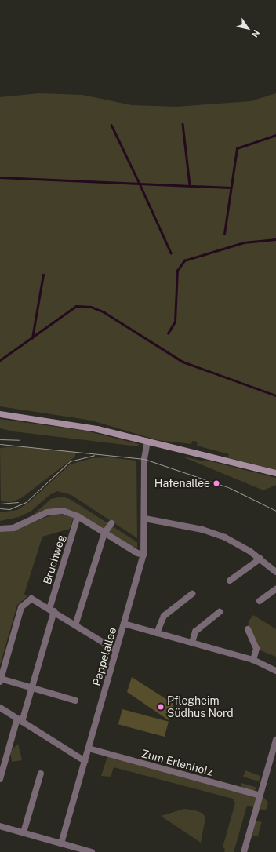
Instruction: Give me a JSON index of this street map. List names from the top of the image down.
{
  "streets": {
    "street": ["Bruchweg", "Pappelallee", "Zum Erlenholz"]
  },
  "crossings": [
    ["Pappelallee", "Zum Erlenholz"]
  ],
  "places": ["Hafenallee", "Pflegheim Südhus Nord"],
  "north": "bottom right"
}
